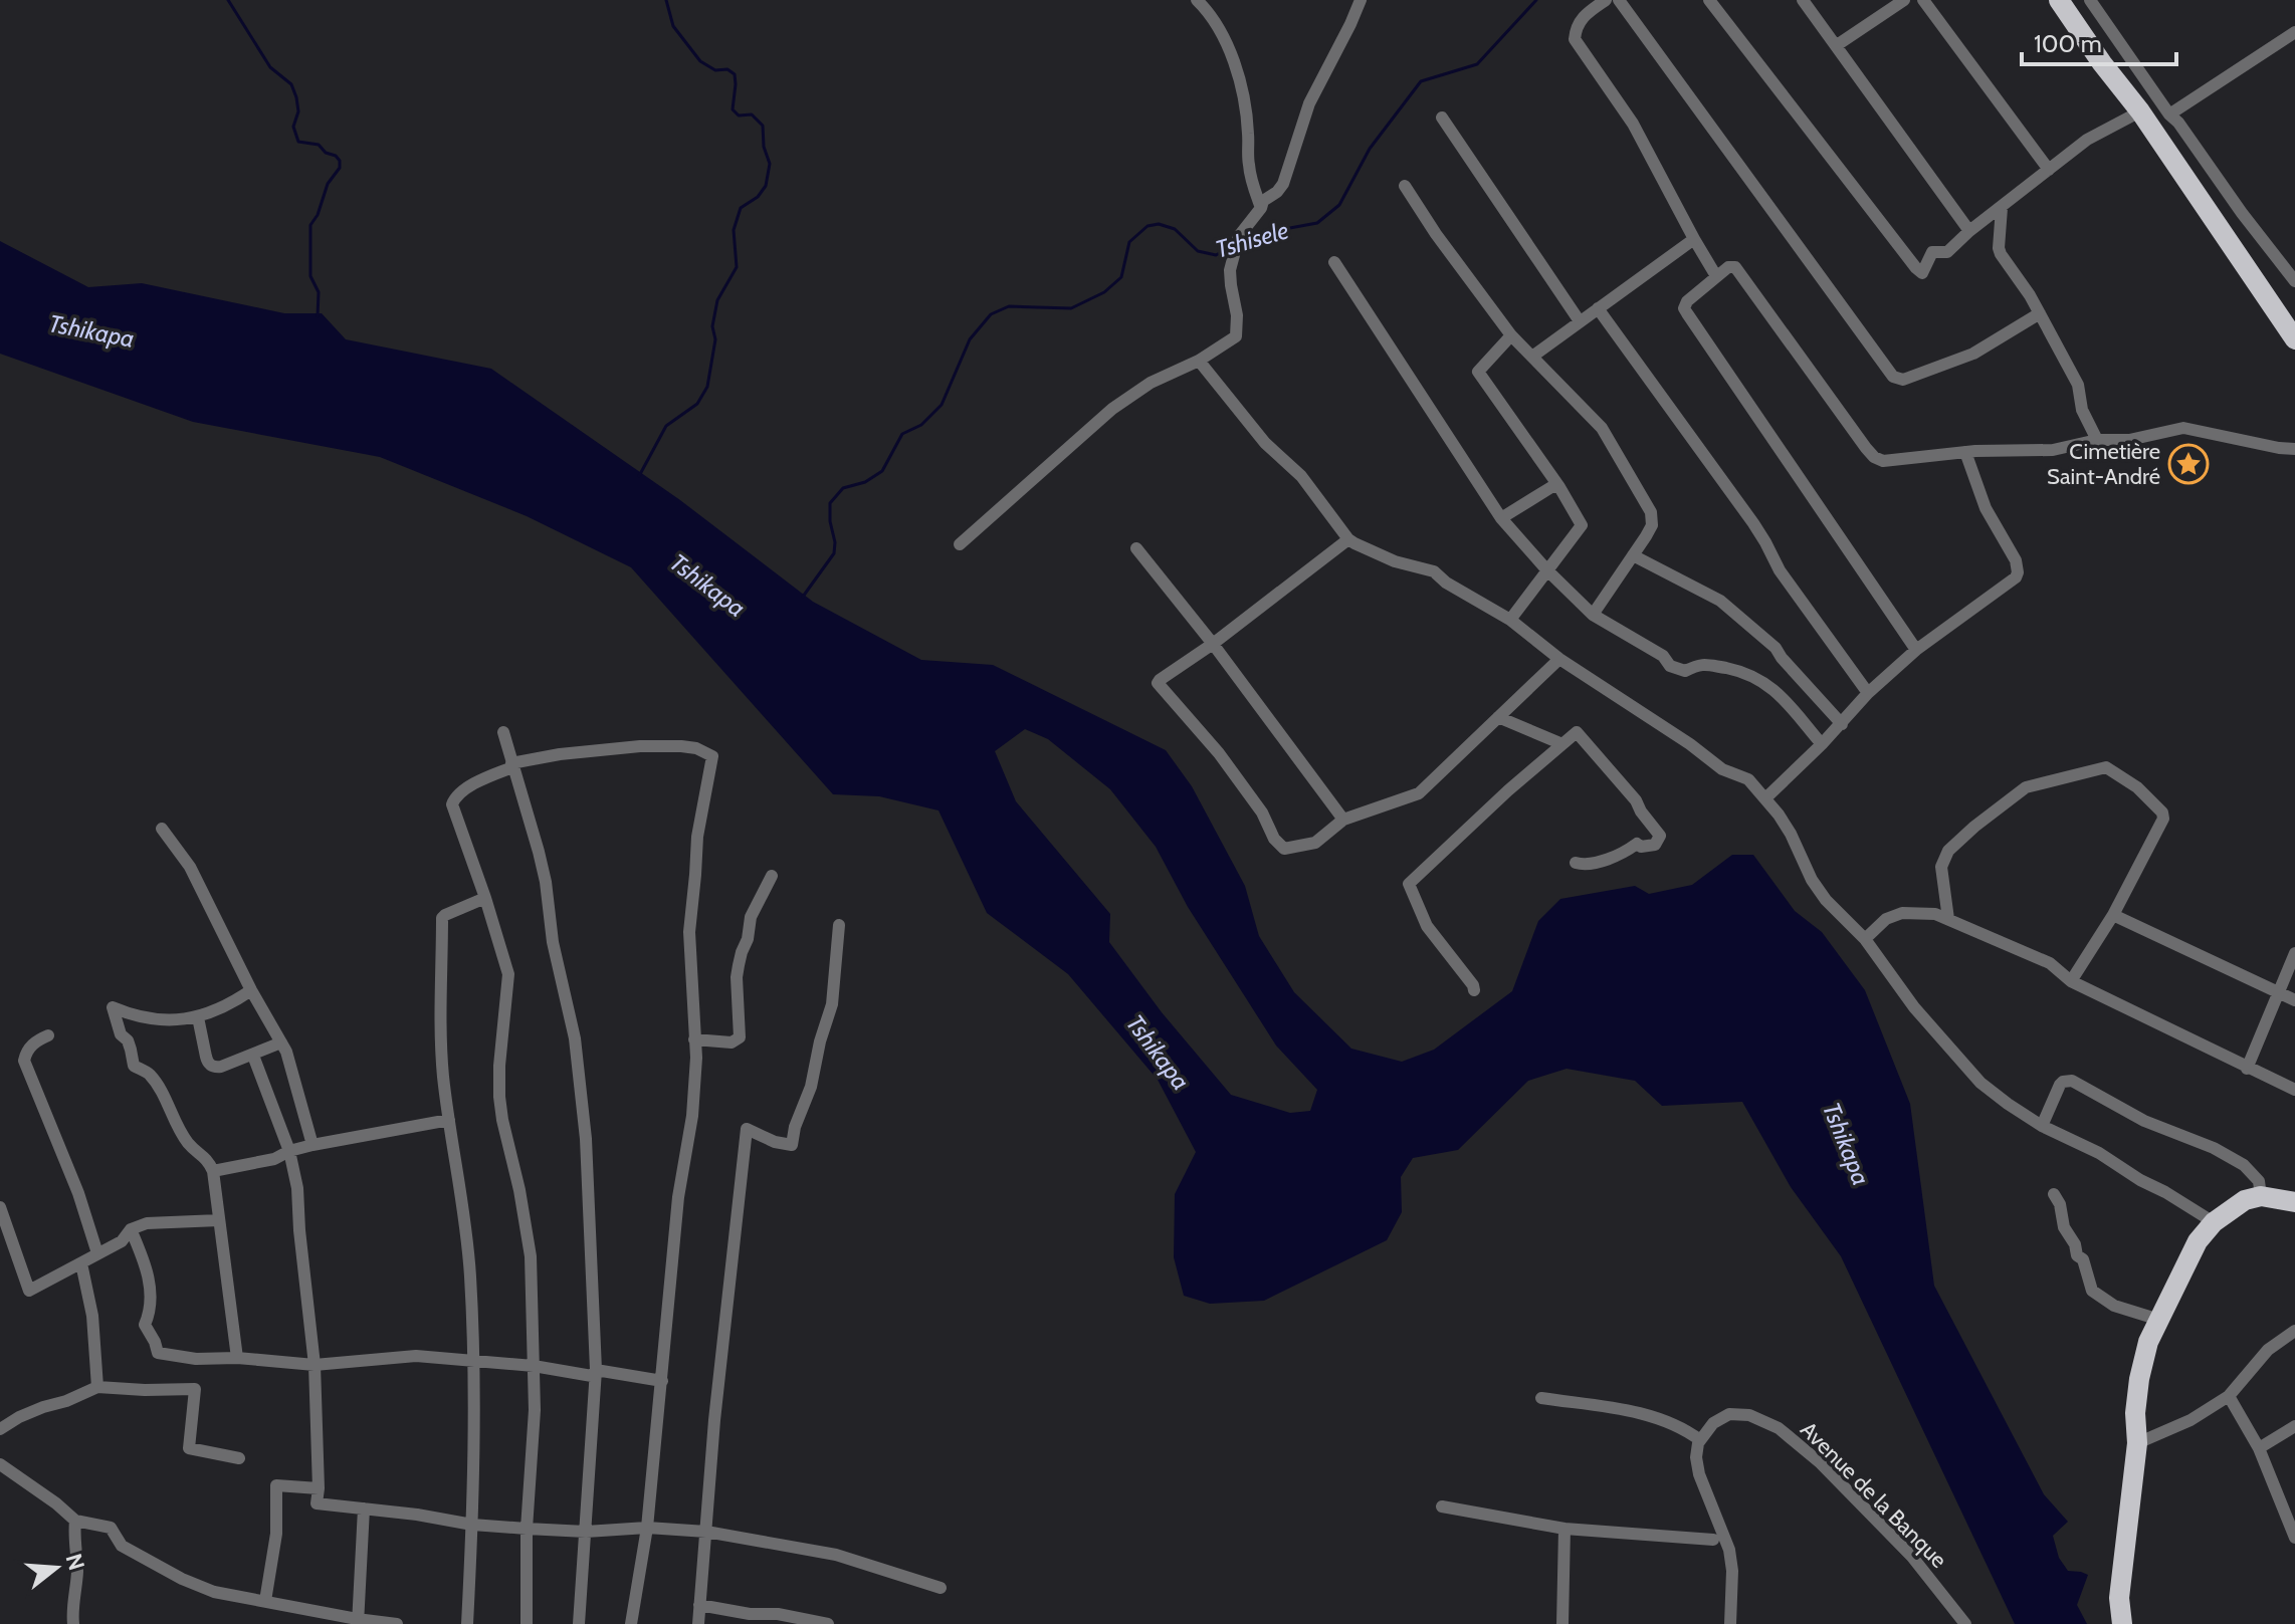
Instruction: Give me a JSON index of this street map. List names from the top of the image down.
{
  "streets": {
    "street": ["Avenue de la Banque"]
  },
  "water": ["Tshisele", "Tshikapa"],
  "places": {
    "place": ["Cimetière Saint-André"]
  },
  "scale_bar": "100 m",
  "north": "right"
}
